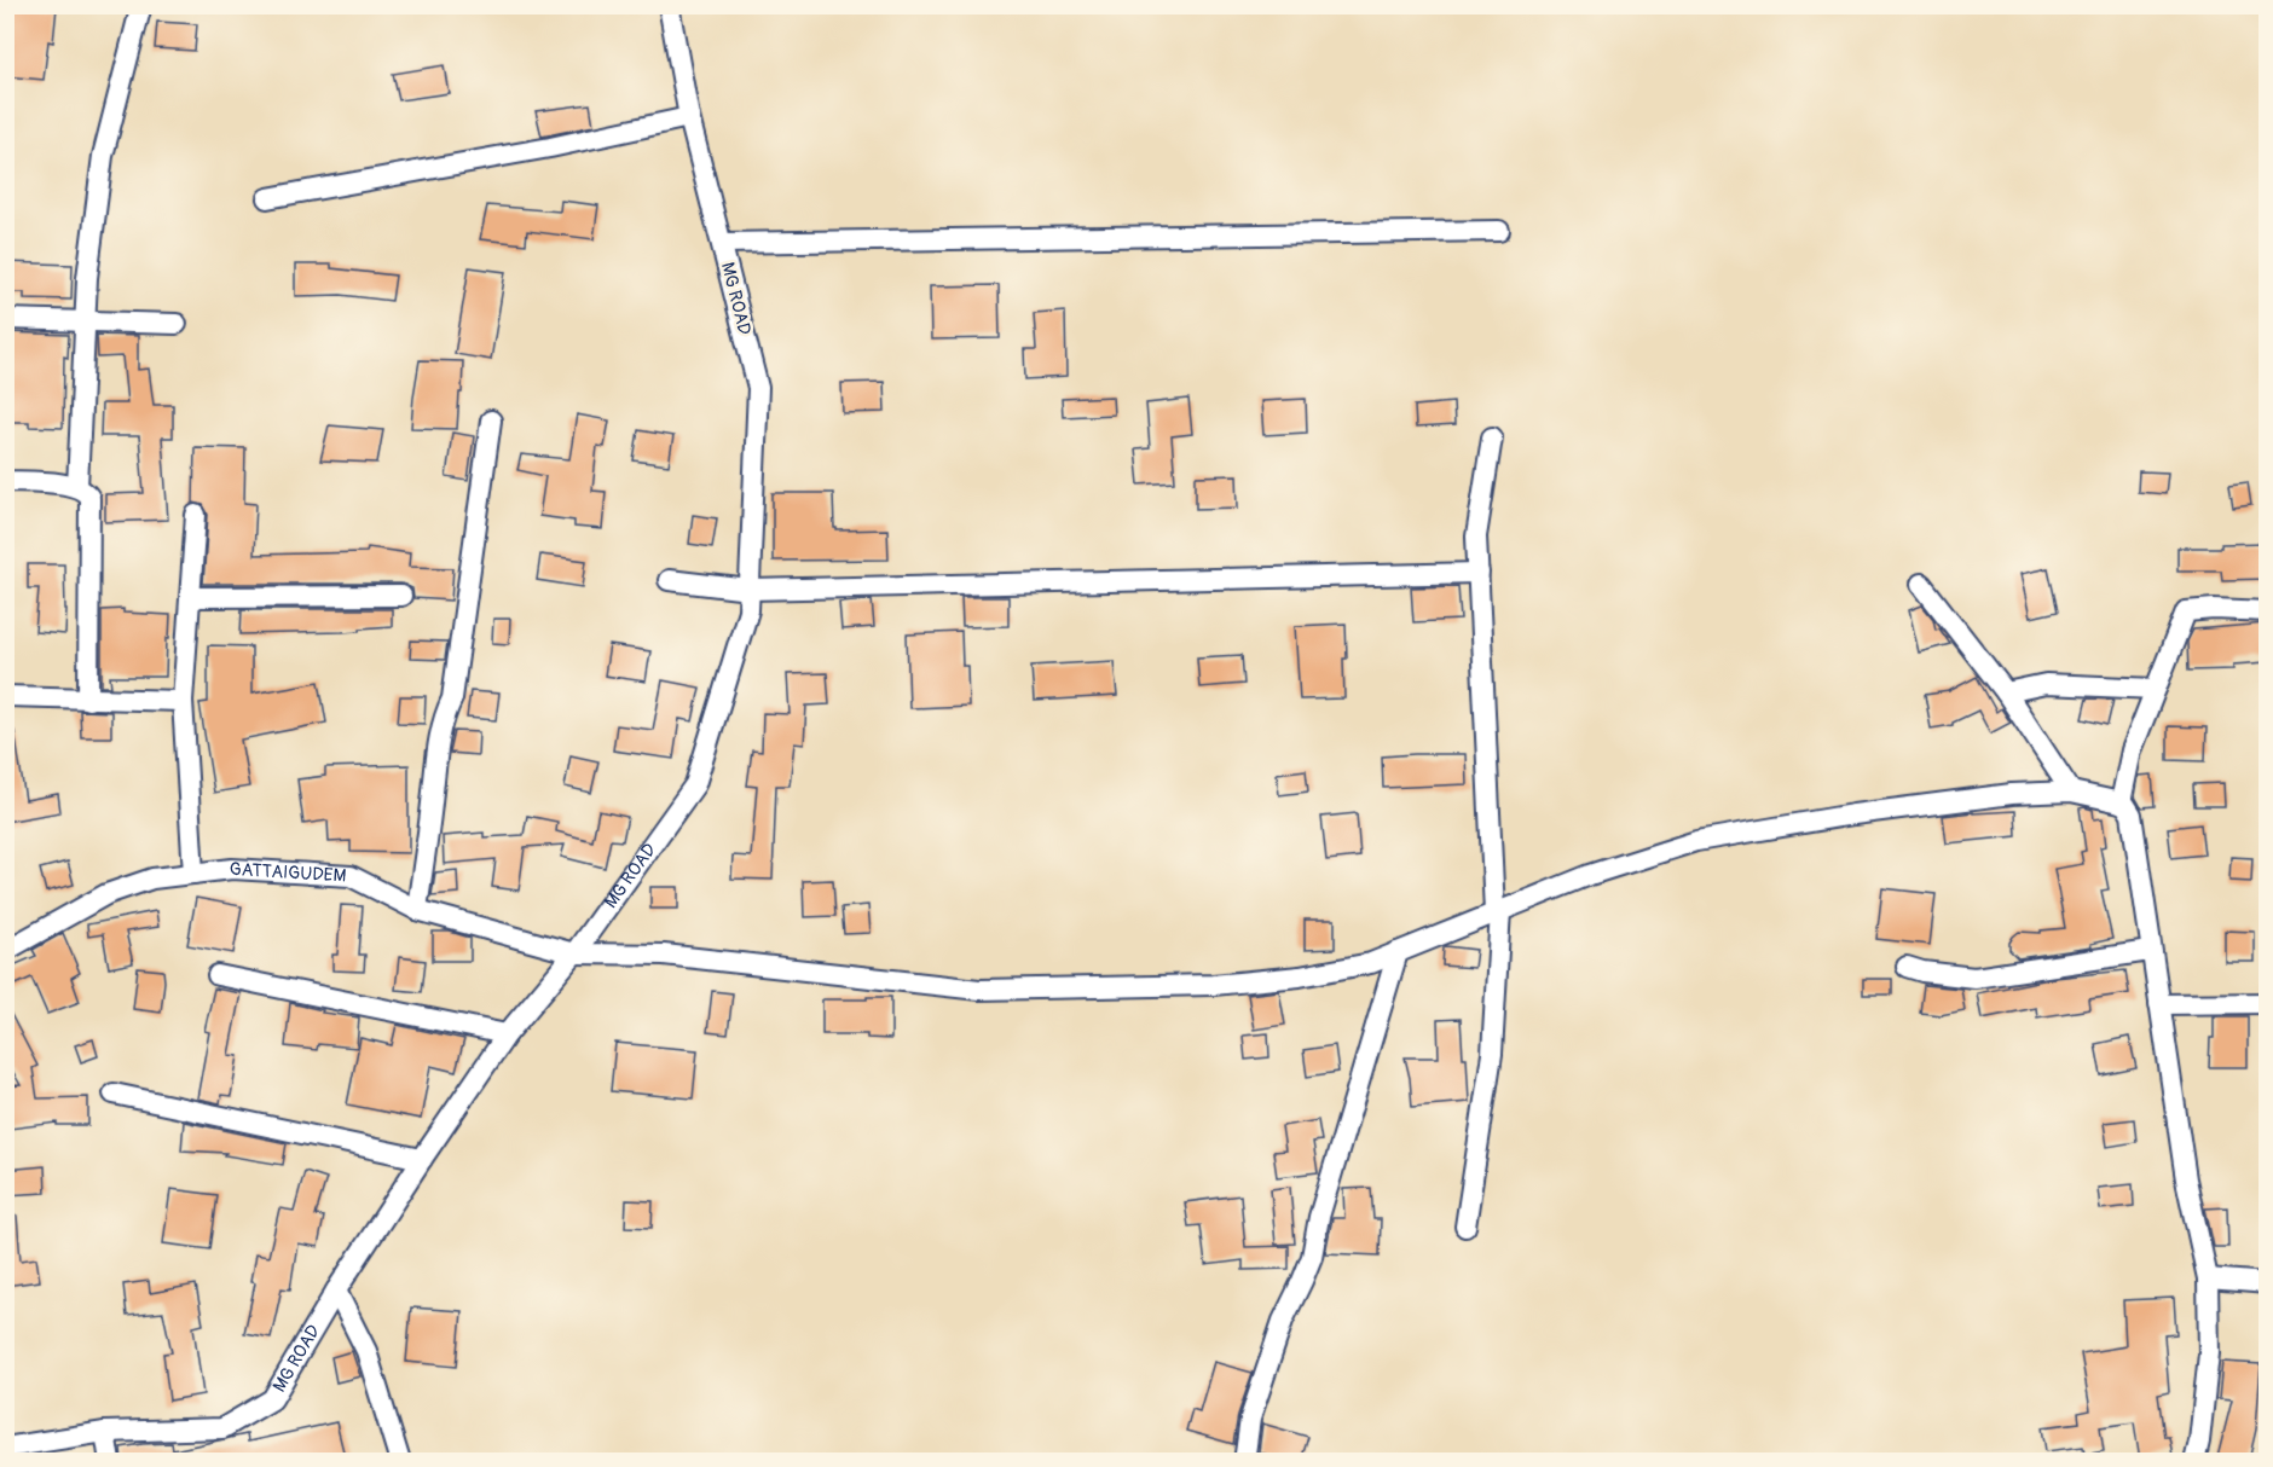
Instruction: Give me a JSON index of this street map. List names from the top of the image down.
{
  "streets": {
    "street": ["MG ROAD", "GATTAIGUDEM"]
  },
  "crossings": [
    ["MG ROAD", "GATTAIGUDEM"]
  ]
}
